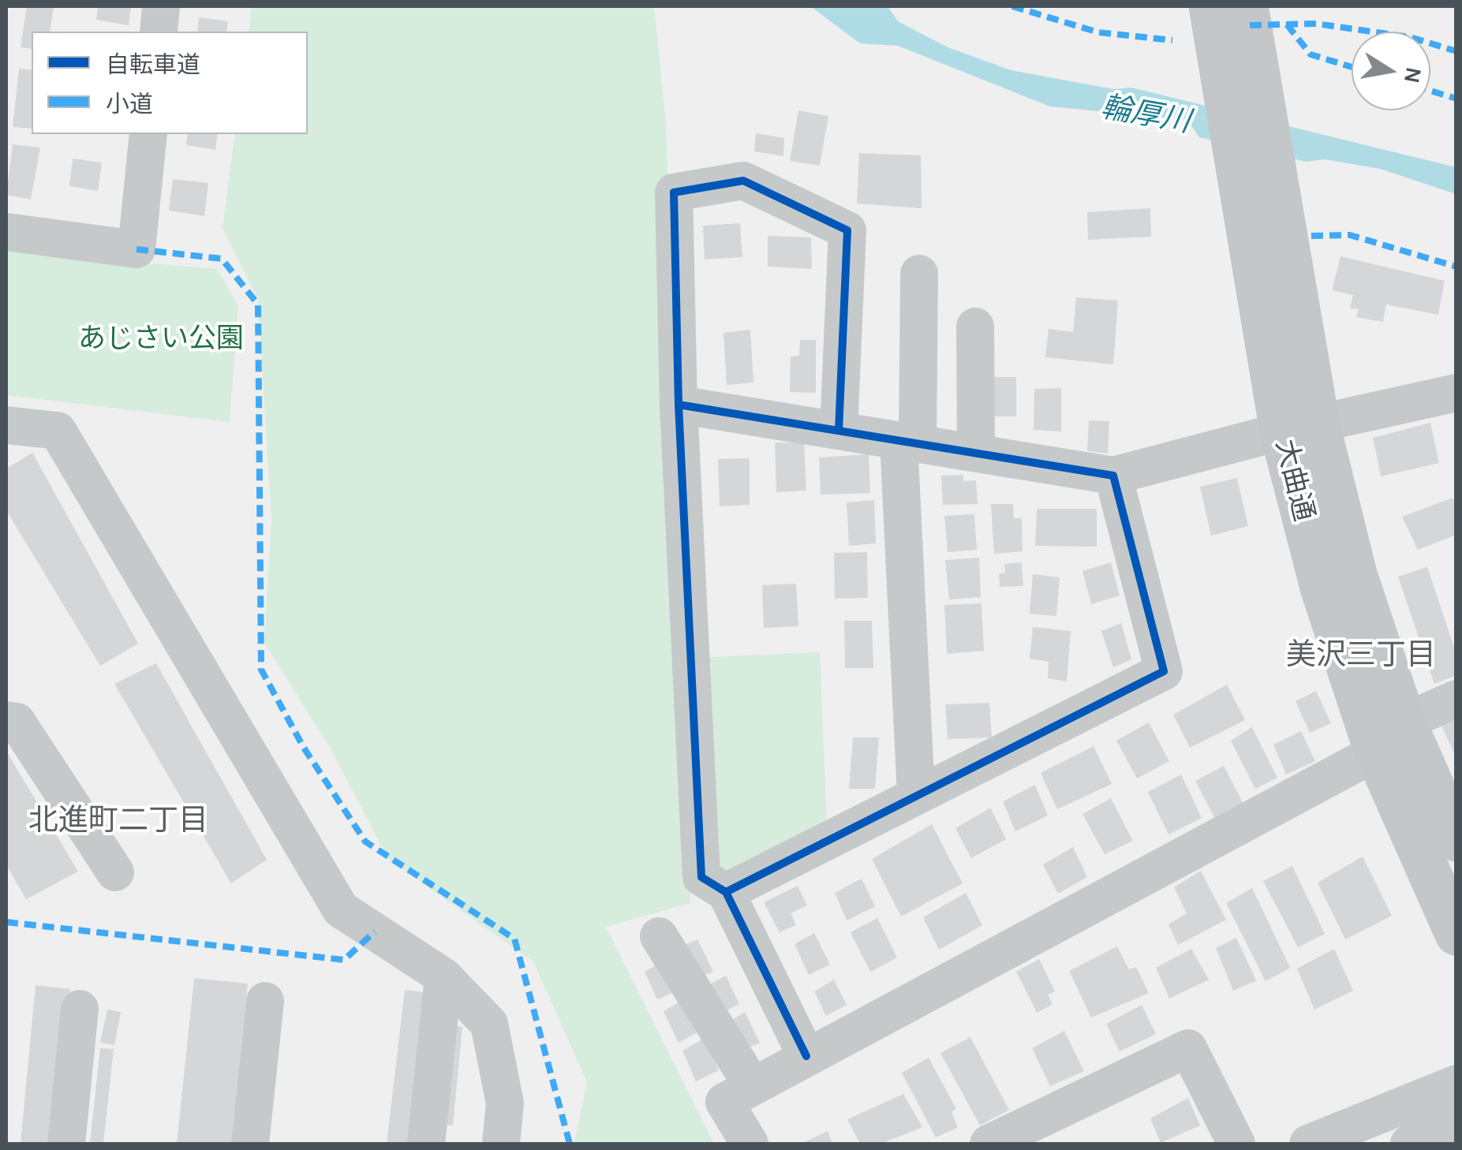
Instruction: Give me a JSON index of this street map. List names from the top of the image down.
{
  "streets": {
    "main road": ["大曲通"]
  },
  "districts": ["美沢三丁目", "北進町二丁目"],
  "water": ["輪厚川"],
  "parks": ["あじさい公園"],
  "legend": ["自転車道", "小道"],
  "north": "right"
}
